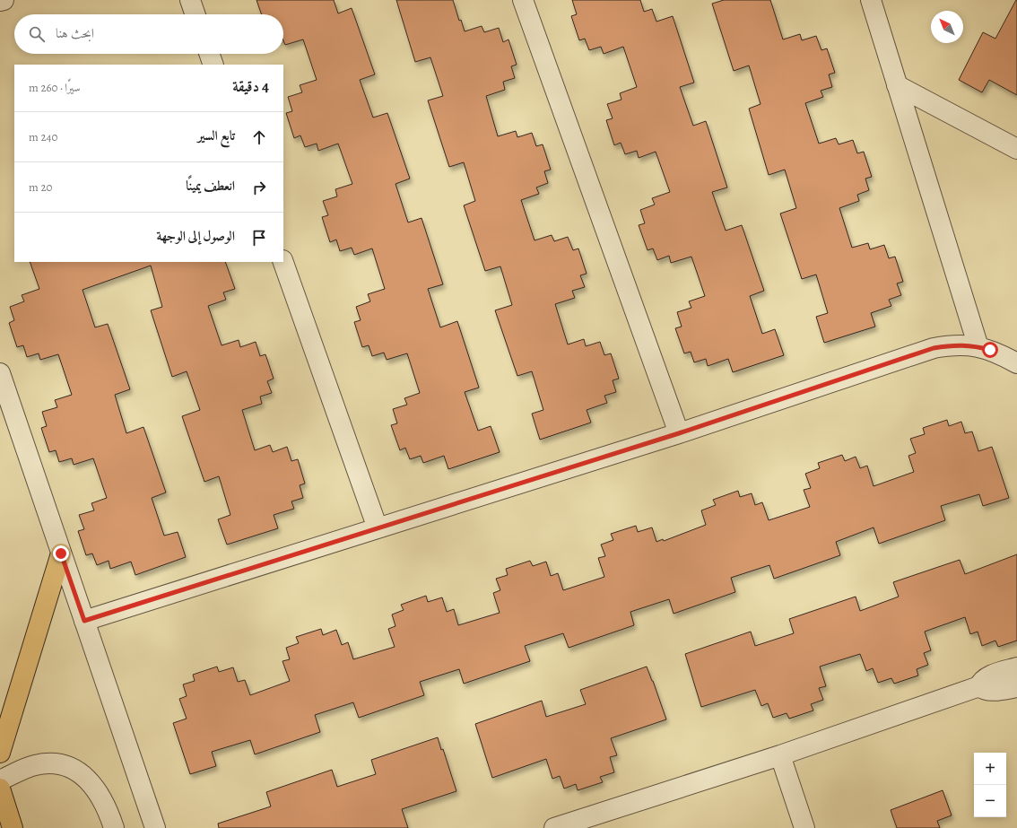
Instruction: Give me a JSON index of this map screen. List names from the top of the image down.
{
  "north": "top left",
  "page": {
    "search": "ابحث هنا",
    "heading": ["4 دقيقة", "سيرًا · 260 m"],
    "list": [
      ["تابع السير", "240 m"],
      ["انعطف يمينًا", "20 m"],
      "الوصول إلى الوجهة"
    ],
    "map_buttons": ["+", "−"]
  }
}
